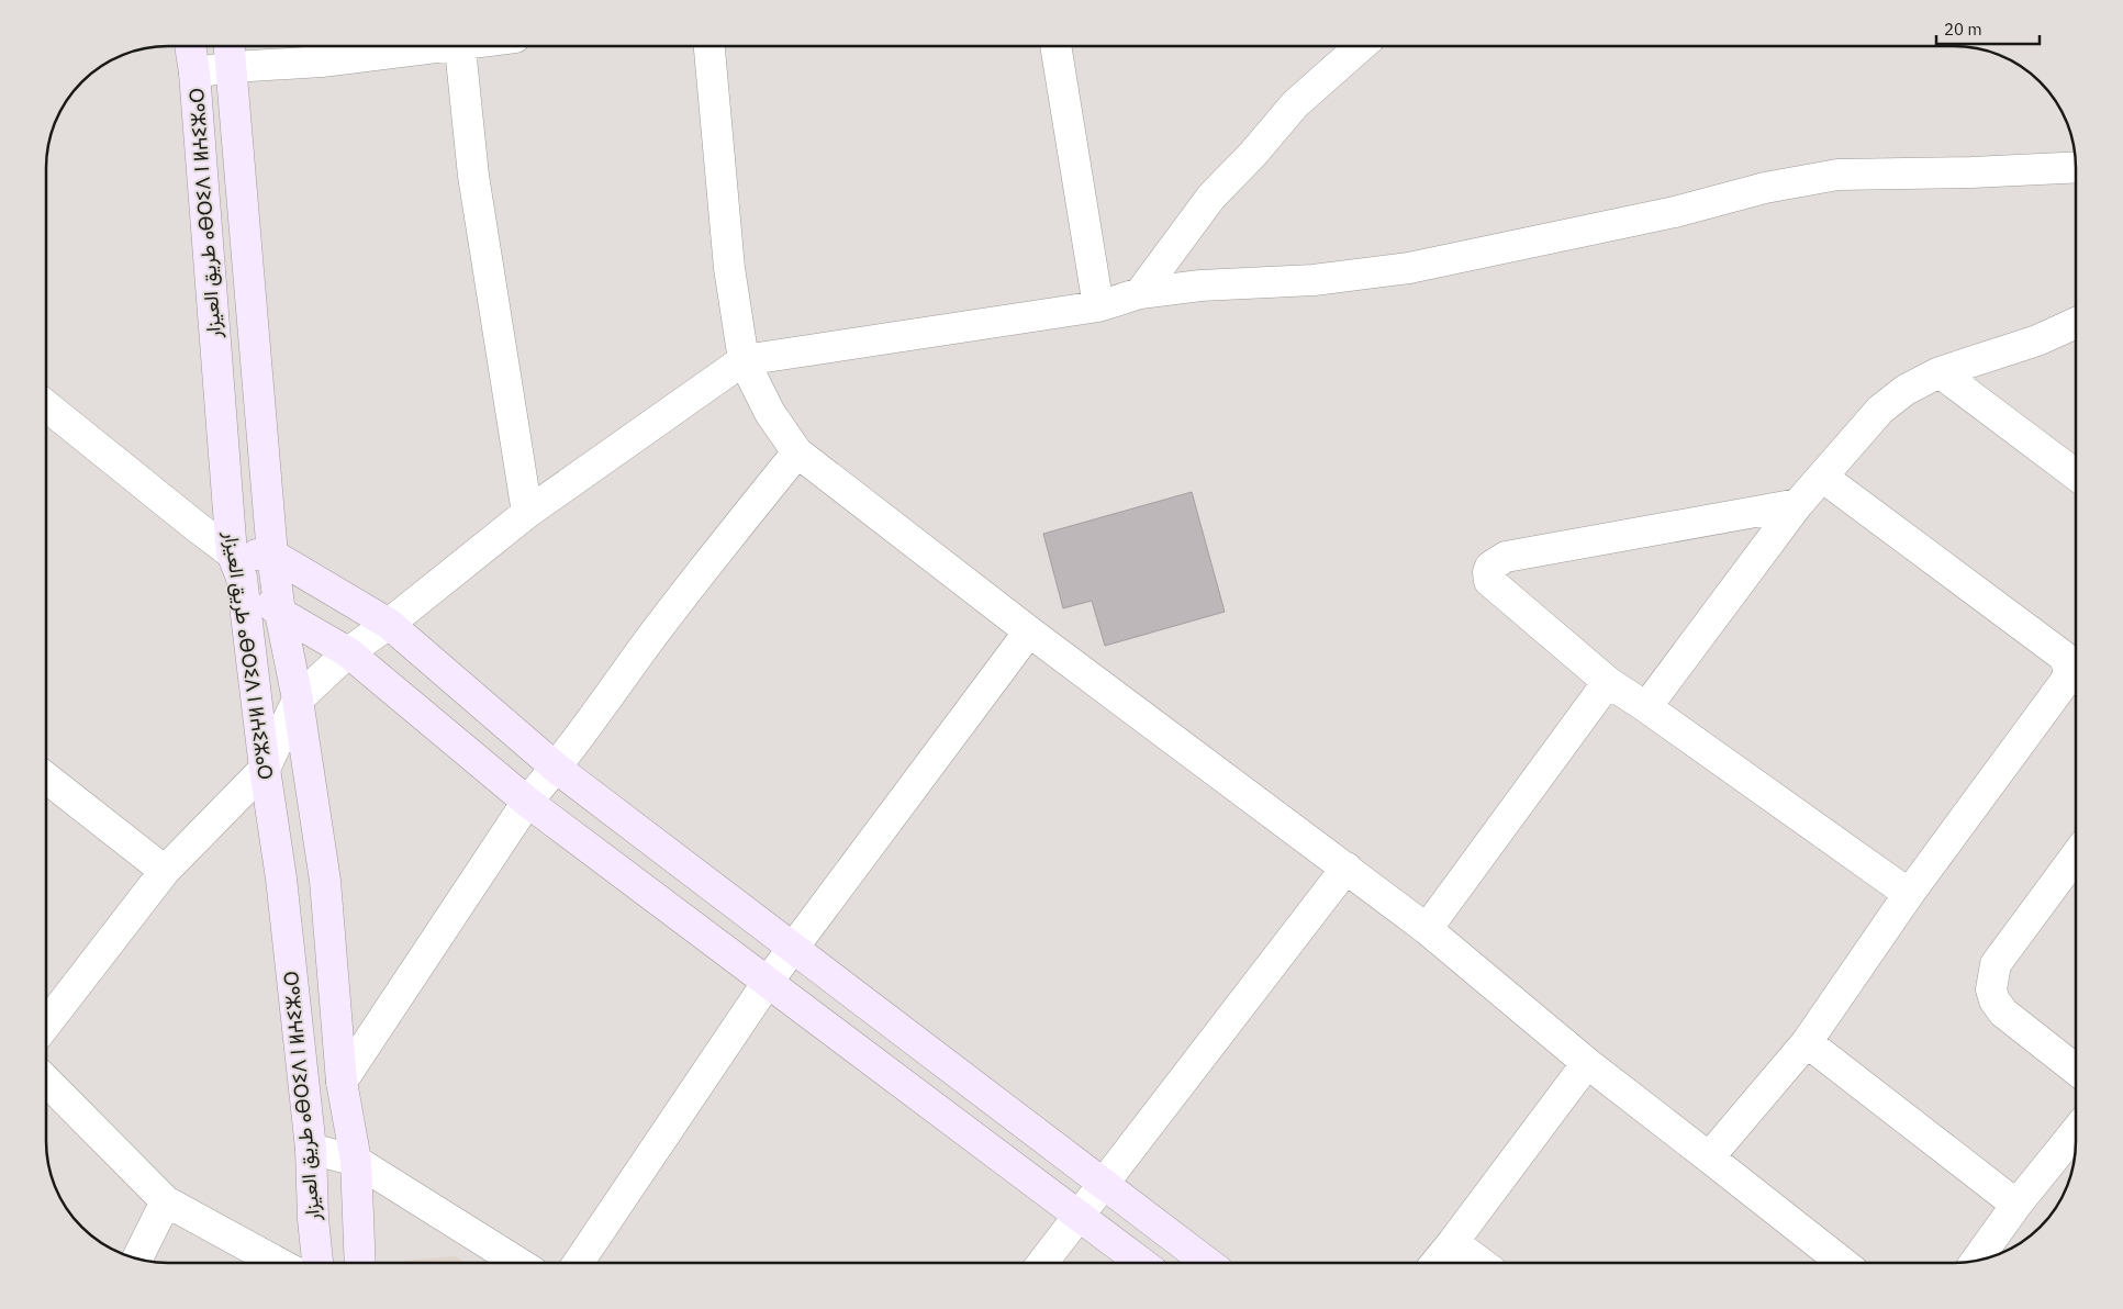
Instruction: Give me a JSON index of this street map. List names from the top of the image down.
{
  "streets": {
    "main road": ["طريق العيزار ⴰⴱⵔⵉⴷ ⵏ ⵍⵄⵉⵣⴰⵔ"]
  },
  "scale_bar": "20 m"
}
